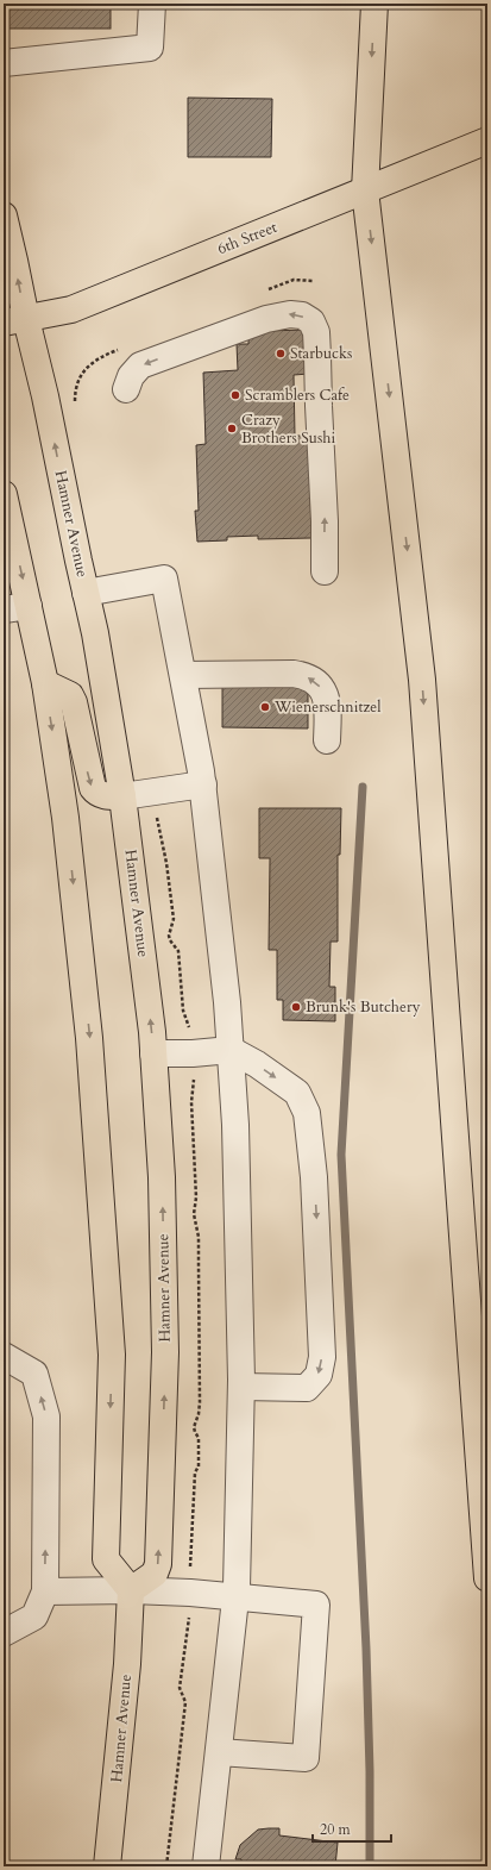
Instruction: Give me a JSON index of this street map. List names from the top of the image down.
{
  "streets": {
    "main road": ["6th Street", "Hamner Avenue"]
  },
  "crossings": [
    ["6th Street", "Hamner Avenue"]
  ],
  "places": [
    "Starbucks",
    "Scramblers Cafe",
    "Crazy Brothers Sushi",
    "Wienerschnitzel",
    "Brunk's Butchery"
  ],
  "scale_bar": "20 m"
}
